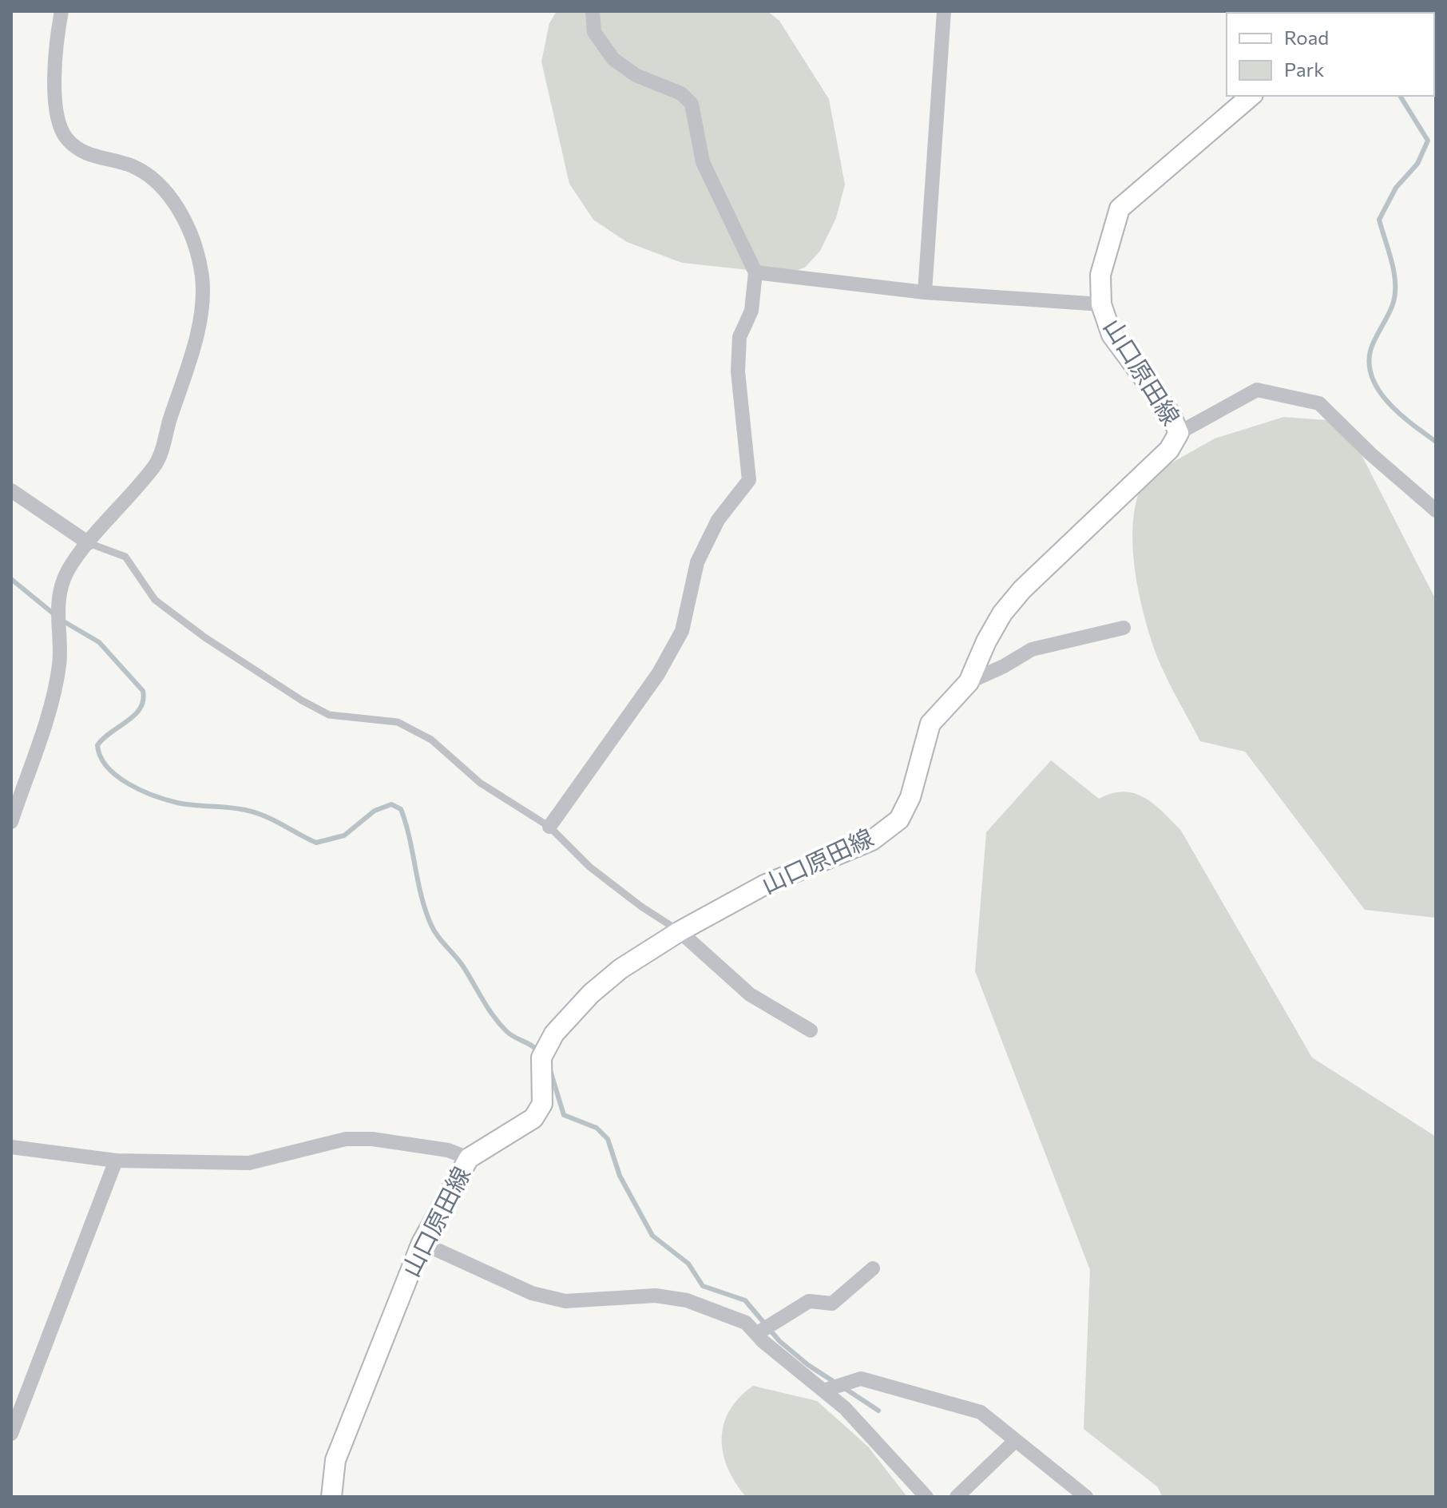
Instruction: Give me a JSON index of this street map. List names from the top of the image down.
{
  "streets": {
    "main road": ["山口原田線"]
  },
  "legend": ["Road", "Park"]
}
